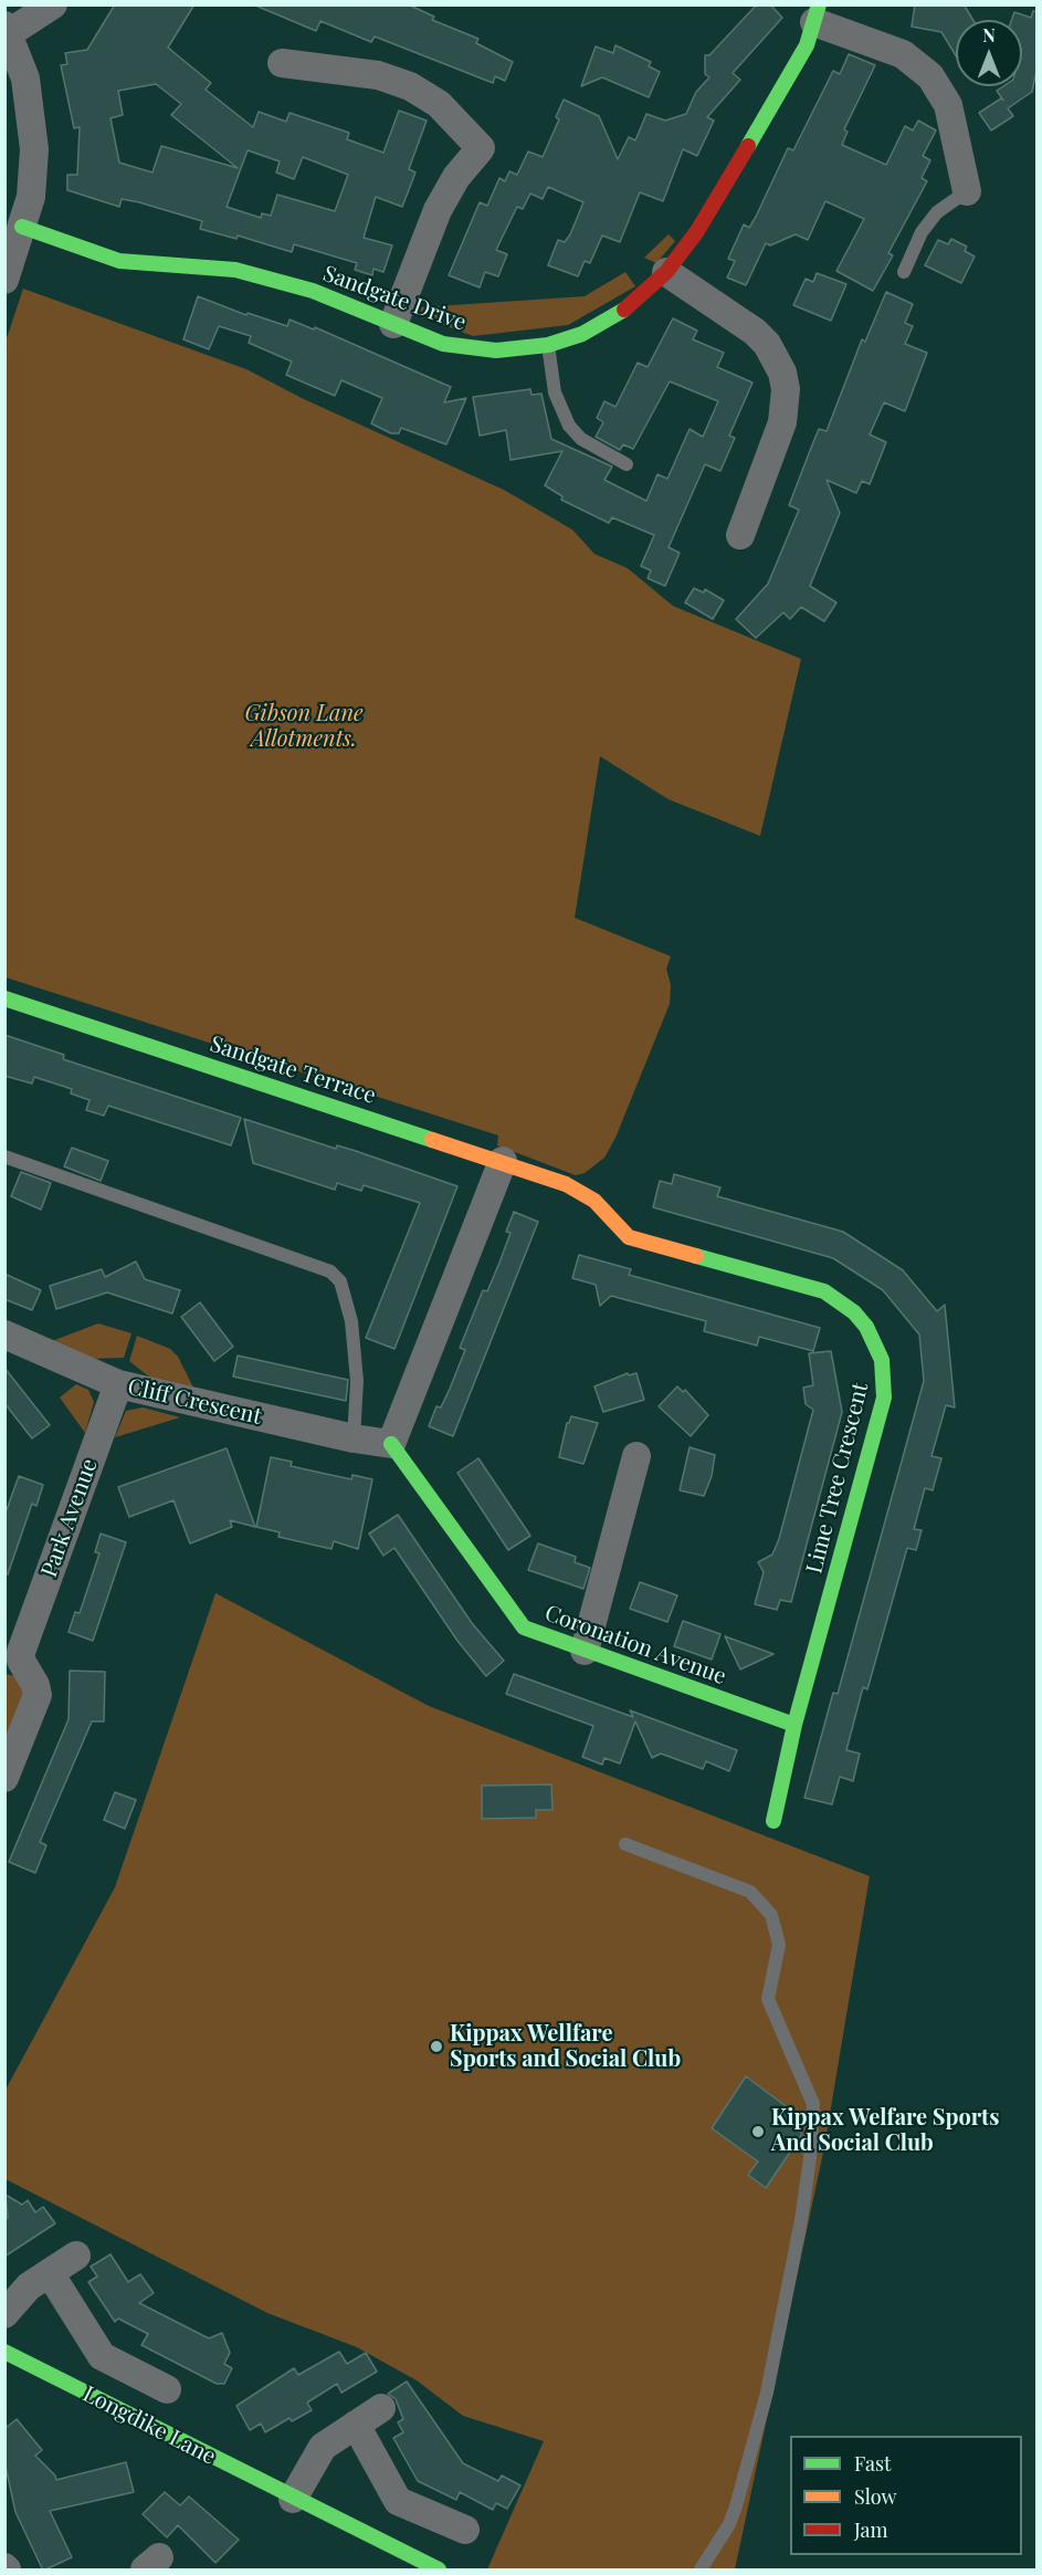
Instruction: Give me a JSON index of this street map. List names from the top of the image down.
{
  "streets": {
    "street": [
      "Sandgate Drive",
      "Sandgate Terrace",
      "Cliff Crescent",
      "Lime Tree Crescent",
      "Park Avenue",
      "Coronation Avenue",
      "Longdike Lane"
    ]
  },
  "crossings": [
    ["Sandgate Terrace", "Lime Tree Crescent"],
    ["Cliff Crescent", "Park Avenue"],
    ["Cliff Crescent", "Coronation Avenue"],
    ["Lime Tree Crescent", "Coronation Avenue"]
  ],
  "parks": ["Gibson Lane Allotments."],
  "places": ["Kippax Wellfare Sports and Social Club", "Kippax Welfare Sports And Social Club"],
  "legend": ["Fast", "Slow", "Jam"],
  "north": "top"
}
